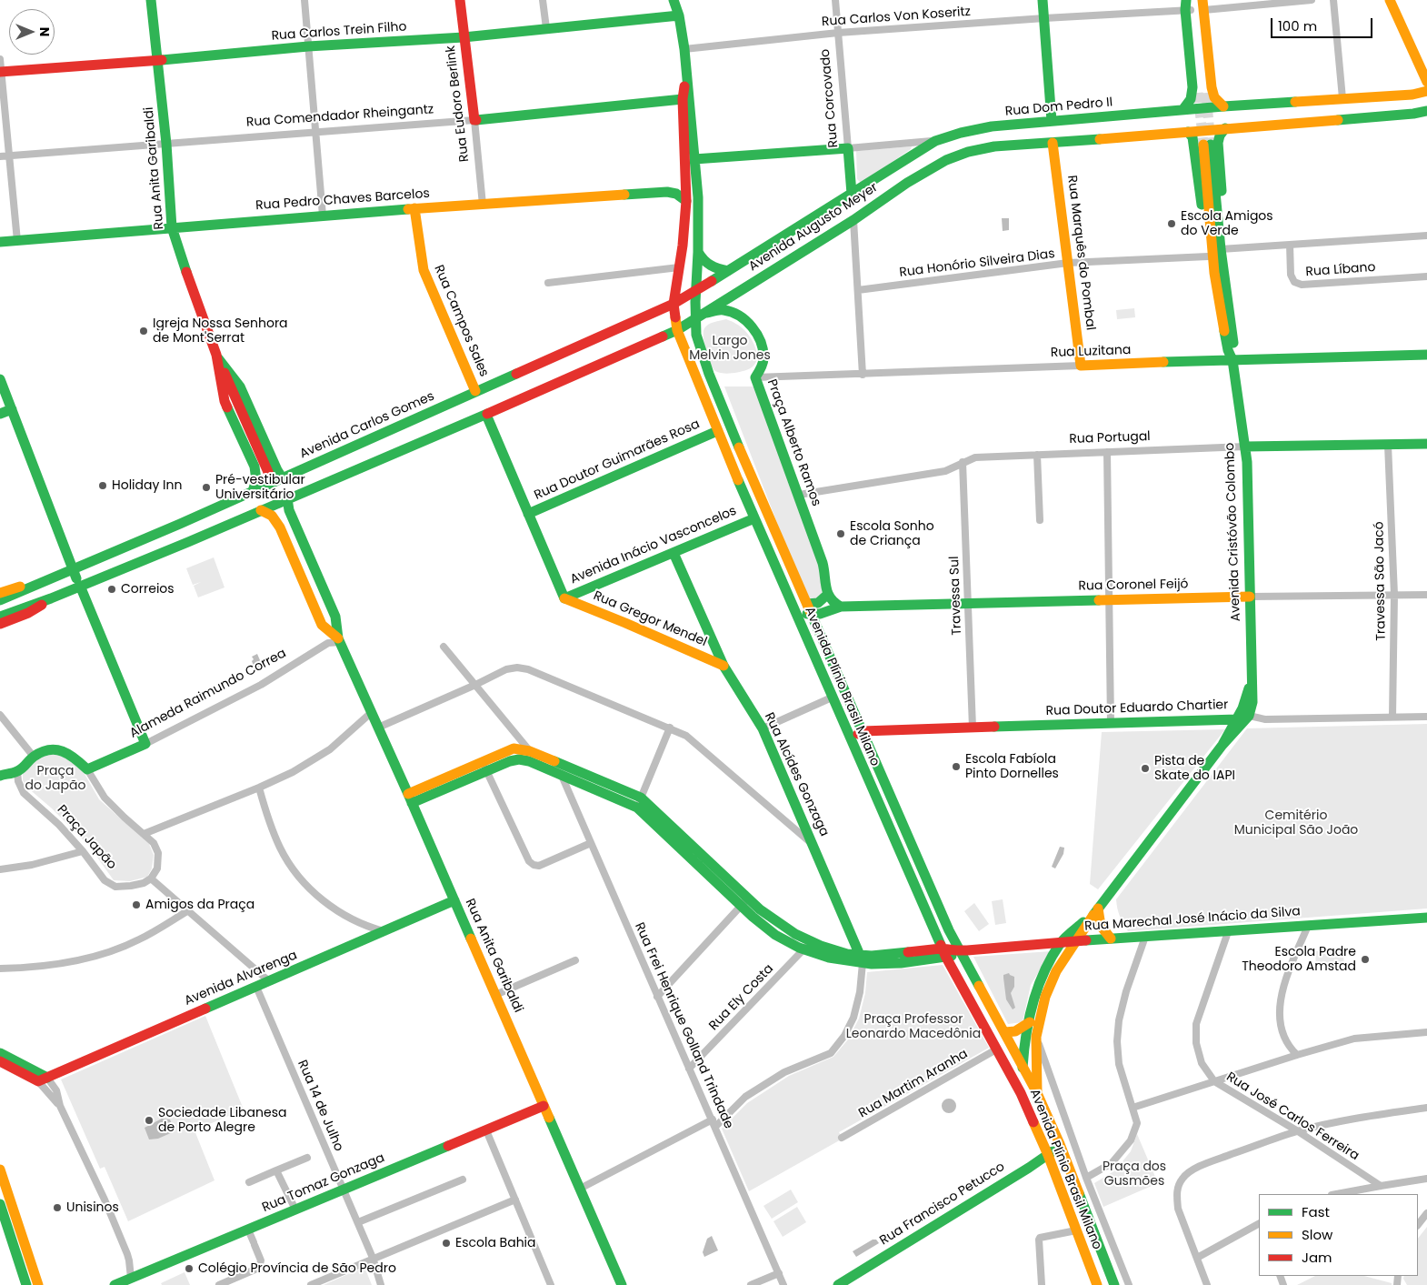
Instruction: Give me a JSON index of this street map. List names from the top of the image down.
{
  "streets": {
    "main road": [
      "Rua Carlos Trein Filho",
      "Rua Corcovado",
      "Rua Eudoro Berlink",
      "Rua Dom Pedro II",
      "Rua Comendador Rheingantz",
      "Rua Anita Garibaldi",
      "Rua Pedro Chaves Barcelos",
      "Avenida Augusto Meyer",
      "Rua Marquês do Pombal",
      "Rua Campos Sales",
      "Rua Luzitana",
      "Avenida Carlos Gomes",
      "Rua Portugal",
      "Praça Alberto Ramos",
      "Rua Doutor Guimarães Rosa",
      "Avenida Cristóvão Colombo",
      "Avenida Inácio Vasconcelos",
      "Rua Coronel Feijó",
      "Rua Gregor Mendel",
      "Avenida Plínio Brasil Milano",
      "Alameda Raimundo Correa",
      "Rua Doutor Eduardo Chartier",
      "Rua Alcídes Gonzaga",
      "Rua Marechal José Inácio da Silva",
      "Avenida Alvarenga",
      "Rua Tomaz Gonzaga",
      "Rua Francisco Petucco"
    ],
    "street": [
      "Rua Carlos Von Koseritz",
      "Rua Honório Silveira Dias",
      "Rua Líbano",
      "Travessa São Jacó",
      "Travessa Sul",
      "Praça Japão",
      "Rua Ely Costa",
      "Rua Frei Henrique Golland Trindade",
      "Rua Martim Aranha",
      "Rua 14 de Julho",
      "Rua José Carlos Ferreira"
    ]
  },
  "crossings": [
    ["Rua Carlos Von Koseritz", "Rua Corcovado"],
    ["Rua Carlos Von Koseritz", "Avenida Plínio Brasil Milano"],
    ["Rua Carlos Trein Filho", "Rua Eudoro Berlink"],
    ["Rua Carlos Trein Filho", "Rua Anita Garibaldi"],
    ["Rua Carlos Trein Filho", "Avenida Plínio Brasil Milano"],
    ["Rua Corcovado", "Rua Dom Pedro II"],
    ["Rua Corcovado", "Avenida Augusto Meyer"],
    ["Rua Eudoro Berlink", "Rua Comendador Rheingantz"],
    ["Rua Eudoro Berlink", "Rua Pedro Chaves Barcelos"],
    ["Rua Dom Pedro II", "Avenida Augusto Meyer"],
    ["Rua Dom Pedro II", "Avenida Plínio Brasil Milano"],
    ["Rua Comendador Rheingantz", "Rua Anita Garibaldi"],
    ["Rua Comendador Rheingantz", "Avenida Plínio Brasil Milano"],
    ["Rua Anita Garibaldi", "Rua Pedro Chaves Barcelos"],
    ["Rua Anita Garibaldi", "Avenida Carlos Gomes"],
    ["Rua Anita Garibaldi", "Alameda Raimundo Correa"],
    ["Rua Anita Garibaldi", "Avenida Alvarenga"],
    ["Rua Anita Garibaldi", "Rua Tomaz Gonzaga"],
    ["Rua Pedro Chaves Barcelos", "Rua Campos Sales"],
    ["Rua Pedro Chaves Barcelos", "Avenida Plínio Brasil Milano"],
    ["Avenida Augusto Meyer", "Rua Marquês do Pombal"],
    ["Avenida Augusto Meyer", "Avenida Carlos Gomes"],
    ["Avenida Augusto Meyer", "Praça Alberto Ramos"],
    ["Avenida Augusto Meyer", "Avenida Plínio Brasil Milano"],
    ["Rua Marquês do Pombal", "Rua Honório Silveira Dias"],
    ["Rua Marquês do Pombal", "Rua Luzitana"],
    ["Rua Honório Silveira Dias", "Rua Líbano"],
    ["Rua Honório Silveira Dias", "Avenida Cristóvão Colombo"],
    ["Rua Campos Sales", "Avenida Carlos Gomes"],
    ["Rua Luzitana", "Praça Alberto Ramos"],
    ["Rua Luzitana", "Avenida Cristóvão Colombo"],
    ["Avenida Carlos Gomes", "Avenida Plínio Brasil Milano"],
    ["Rua Portugal", "Praça Alberto Ramos"],
    ["Rua Portugal", "Avenida Cristóvão Colombo"],
    ["Rua Portugal", "Travessa São Jacó"],
    ["Rua Portugal", "Travessa Sul"],
    ["Rua Doutor Guimarães Rosa", "Avenida Plínio Brasil Milano"],
    ["Avenida Cristóvão Colombo", "Rua Coronel Feijó"],
    ["Avenida Cristóvão Colombo", "Avenida Plínio Brasil Milano"],
    ["Avenida Cristóvão Colombo", "Rua Doutor Eduardo Chartier"],
    ["Avenida Cristóvão Colombo", "Rua Marechal José Inácio da Silva"],
    ["Avenida Inácio Vasconcelos", "Rua Gregor Mendel"],
    ["Avenida Inácio Vasconcelos", "Avenida Plínio Brasil Milano"],
    ["Avenida Inácio Vasconcelos", "Rua Alcídes Gonzaga"],
    ["Travessa São Jacó", "Rua Coronel Feijó"],
    ["Travessa São Jacó", "Rua Doutor Eduardo Chartier"],
    ["Rua Coronel Feijó", "Travessa Sul"],
    ["Rua Coronel Feijó", "Avenida Plínio Brasil Milano"],
    ["Travessa Sul", "Rua Doutor Eduardo Chartier"],
    ["Rua Gregor Mendel", "Rua Alcídes Gonzaga"],
    ["Avenida Plínio Brasil Milano", "Rua Doutor Eduardo Chartier"],
    ["Avenida Plínio Brasil Milano", "Rua Marechal José Inácio da Silva"],
    ["Avenida Plínio Brasil Milano", "Rua Martim Aranha"],
    ["Avenida Plínio Brasil Milano", "Rua Francisco Petucco"],
    ["Rua Alcídes Gonzaga", "Rua Marechal José Inácio da Silva"],
    ["Rua Marechal José Inácio da Silva", "Rua Ely Costa"],
    ["Rua Marechal José Inácio da Silva", "Rua José Carlos Ferreira"],
    ["Avenida Alvarenga", "Rua 14 de Julho"],
    ["Rua Ely Costa", "Rua Frei Henrique Golland Trindade"],
    ["Rua 14 de Julho", "Rua Tomaz Gonzaga"]
  ],
  "parks": [
    "Largo Melvin Jones",
    "Praça do Japão",
    "Cemitério Municipal São João",
    "Praça Professor Leonardo Macedônia",
    "Praça dos Gusmões"
  ],
  "places": [
    "Escola Amigos do Verde",
    "Igreja Nossa Senhora de Mont'Serrat",
    "Holiday Inn",
    "Pré-vestibular Universitário",
    "Escola Sonho de Criança",
    "Correios",
    "Escola Fabíola Pinto Dornelles",
    "Pista de Skate do IAPI",
    "Amigos da Praça",
    "Escola Padre Theodoro Amstad",
    "Sociedade Libanesa de Porto Alegre",
    "Unisinos",
    "Escola Bahia",
    "Colégio Província de São Pedro"
  ],
  "legend": ["Fast", "Slow", "Jam"],
  "scale_bar": "100 m",
  "north": "right"
}
